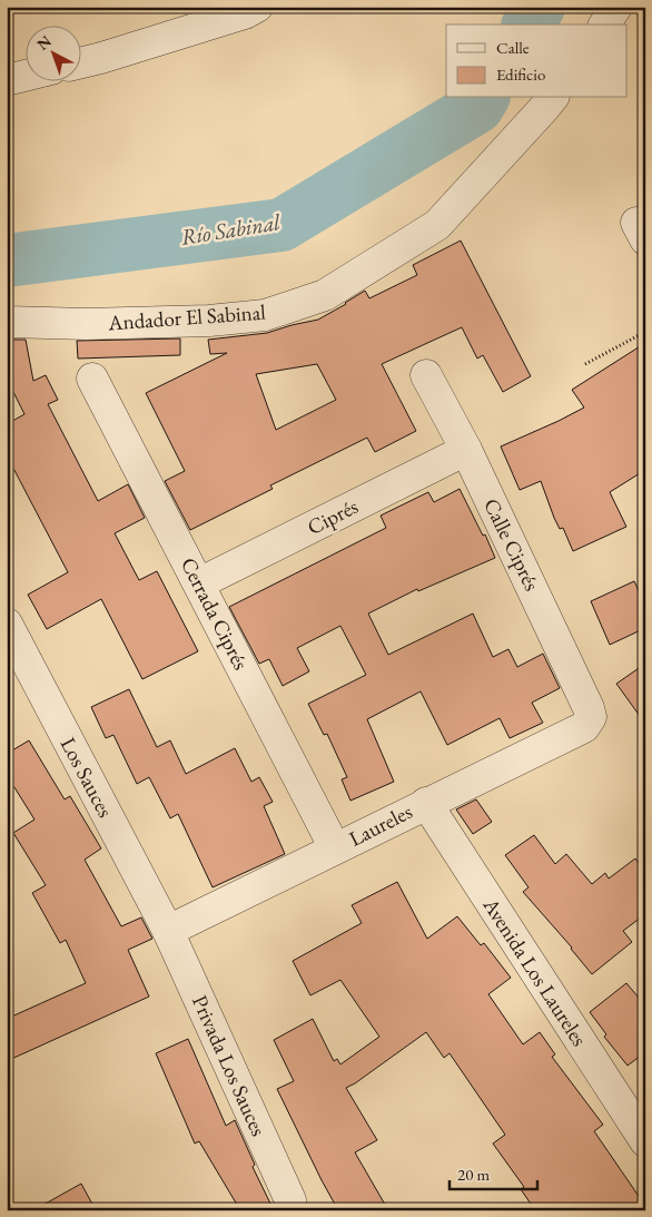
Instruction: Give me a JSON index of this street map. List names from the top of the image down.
{
  "streets": {
    "street": [
      "Andador El Sabinal",
      "Ciprés",
      "Calle Ciprés",
      "Cerrada Ciprés",
      "Los Sauces",
      "Laureles",
      "Avenida Los Laureles",
      "Privada Los Sauces"
    ]
  },
  "crossings": [
    ["Ciprés", "Calle Ciprés"],
    ["Ciprés", "Cerrada Ciprés"],
    ["Calle Ciprés", "Laureles"],
    ["Cerrada Ciprés", "Laureles"],
    ["Los Sauces", "Laureles"],
    ["Los Sauces", "Privada Los Sauces"],
    ["Laureles", "Avenida Los Laureles"],
    ["Laureles", "Privada Los Sauces"]
  ],
  "water": ["Río Sabinal"],
  "legend": ["Calle", "Edificio"],
  "scale_bar": "20 m",
  "north": "top left"
}
